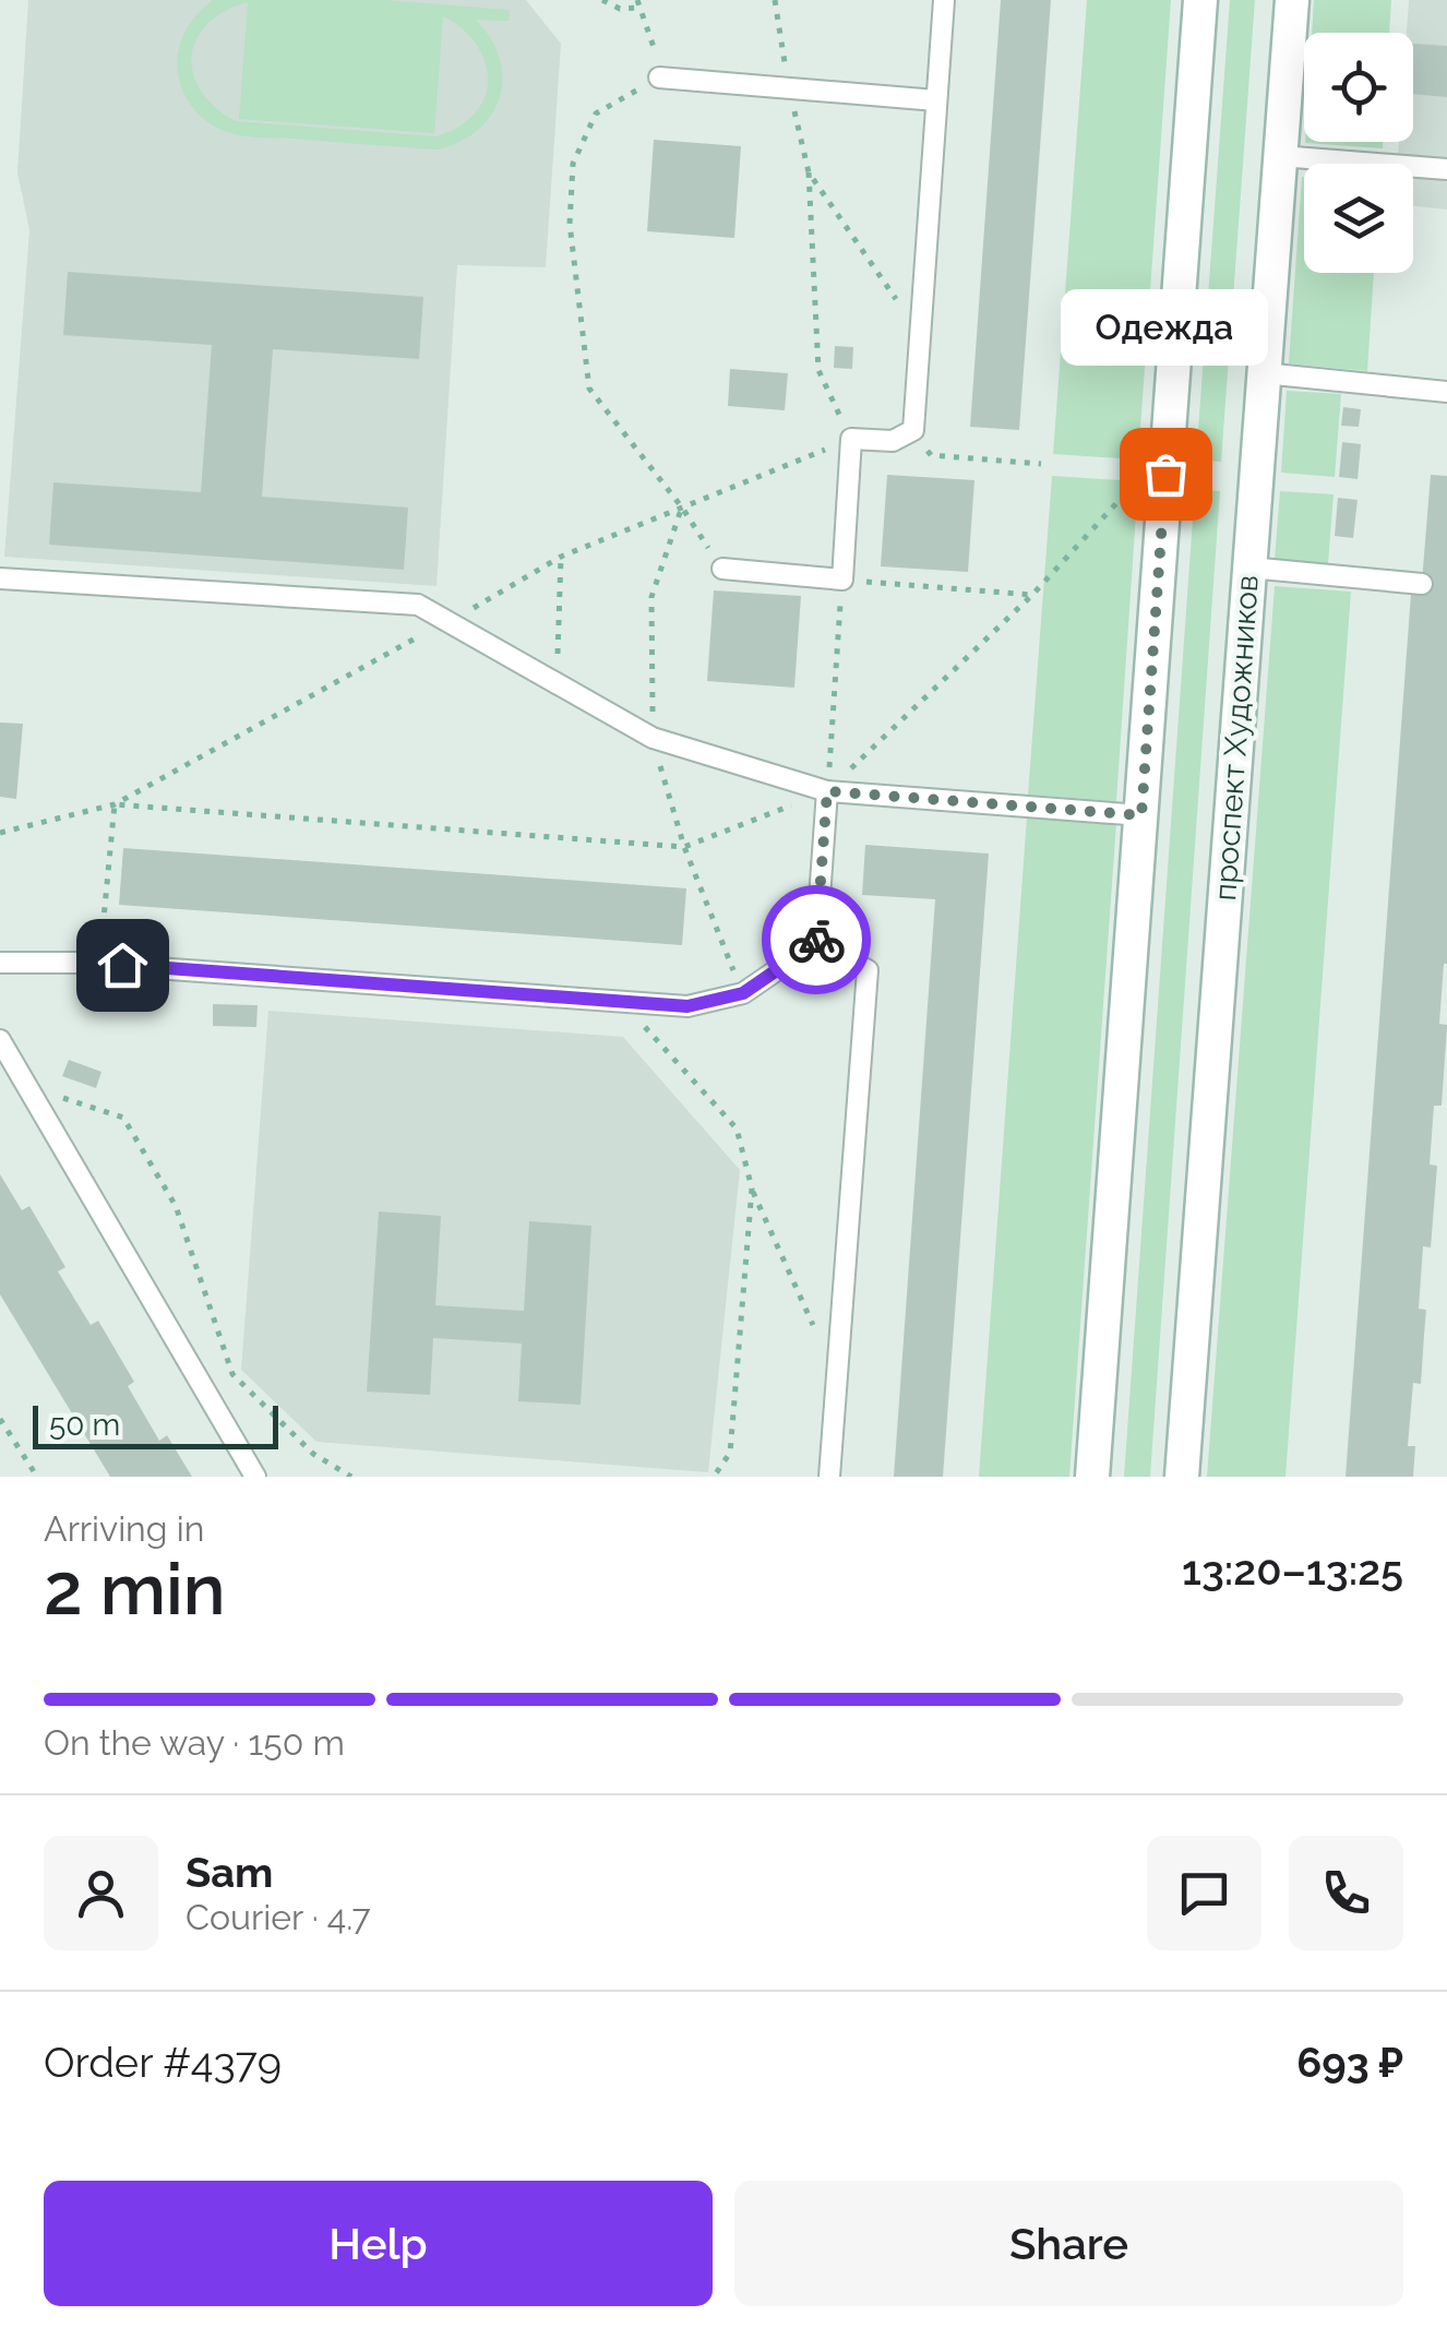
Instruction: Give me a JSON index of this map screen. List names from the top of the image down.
{
  "streets": {
    "street": ["проспект Художников"]
  },
  "places": ["Одежда"],
  "scale_bar": "50 m",
  "page": {
    "bubble": "Одежда",
    "scale": "50 m",
    "heading": ["2 min", "Arriving in", "13:20–13:25"],
    "panel": [
      "Sam",
      "Courier · 4.7",
      "Order #4379",
      "693 ₽"
    ],
    "bar": "On the way · 150 m",
    "buttons": ["Help", "Share"]
  }
}
